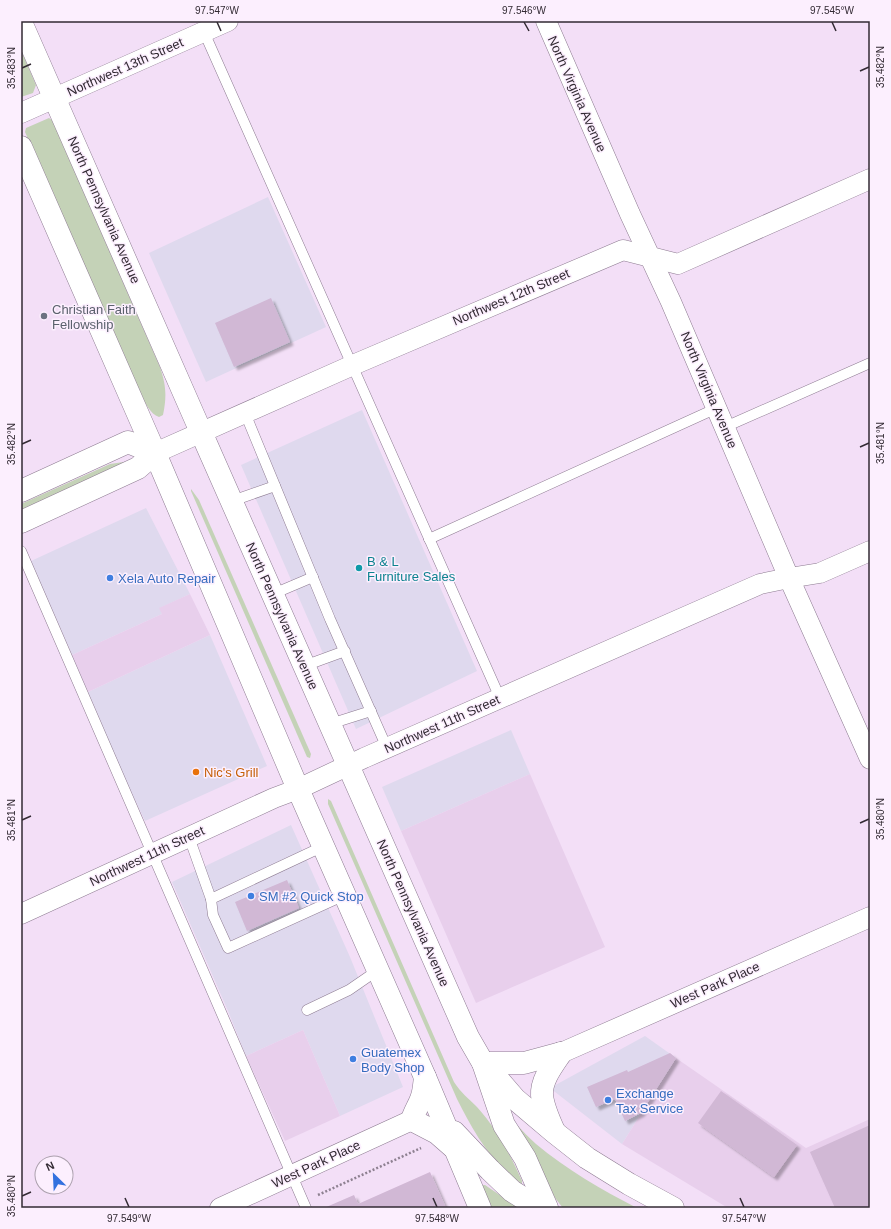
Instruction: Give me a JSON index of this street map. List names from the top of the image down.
{
  "streets": {
    "main road": ["North Pennsylvania Avenue", "Northwest 12th Street"],
    "street": [
      "Northwest 13th Street",
      "North Virginia Avenue",
      "Northwest 11th Street",
      "West Park Place"
    ]
  },
  "crossings": [
    ["Northwest 13th Street", "North Pennsylvania Avenue"],
    ["North Virginia Avenue", "Northwest 12th Street"],
    ["North Virginia Avenue", "Northwest 11th Street"],
    ["North Pennsylvania Avenue", "Northwest 12th Street"],
    ["North Pennsylvania Avenue", "Northwest 11th Street"]
  ],
  "places": [
    "Christian Faith Fellowship",
    "B & L Furniture Sales",
    "Xela Auto Repair",
    "Nic's Grill",
    "SM #2 Quick Stop",
    "Guatemex Body Shop",
    "Exchange Tax Service"
  ],
  "north": "top left",
  "coordinates": [
    "97.547°W",
    "97.546°W",
    "97.545°W",
    "35.482°N",
    "35.483°N",
    "35.481°N",
    "35.480°N",
    "97.549°W",
    "97.548°W"
  ]
}
